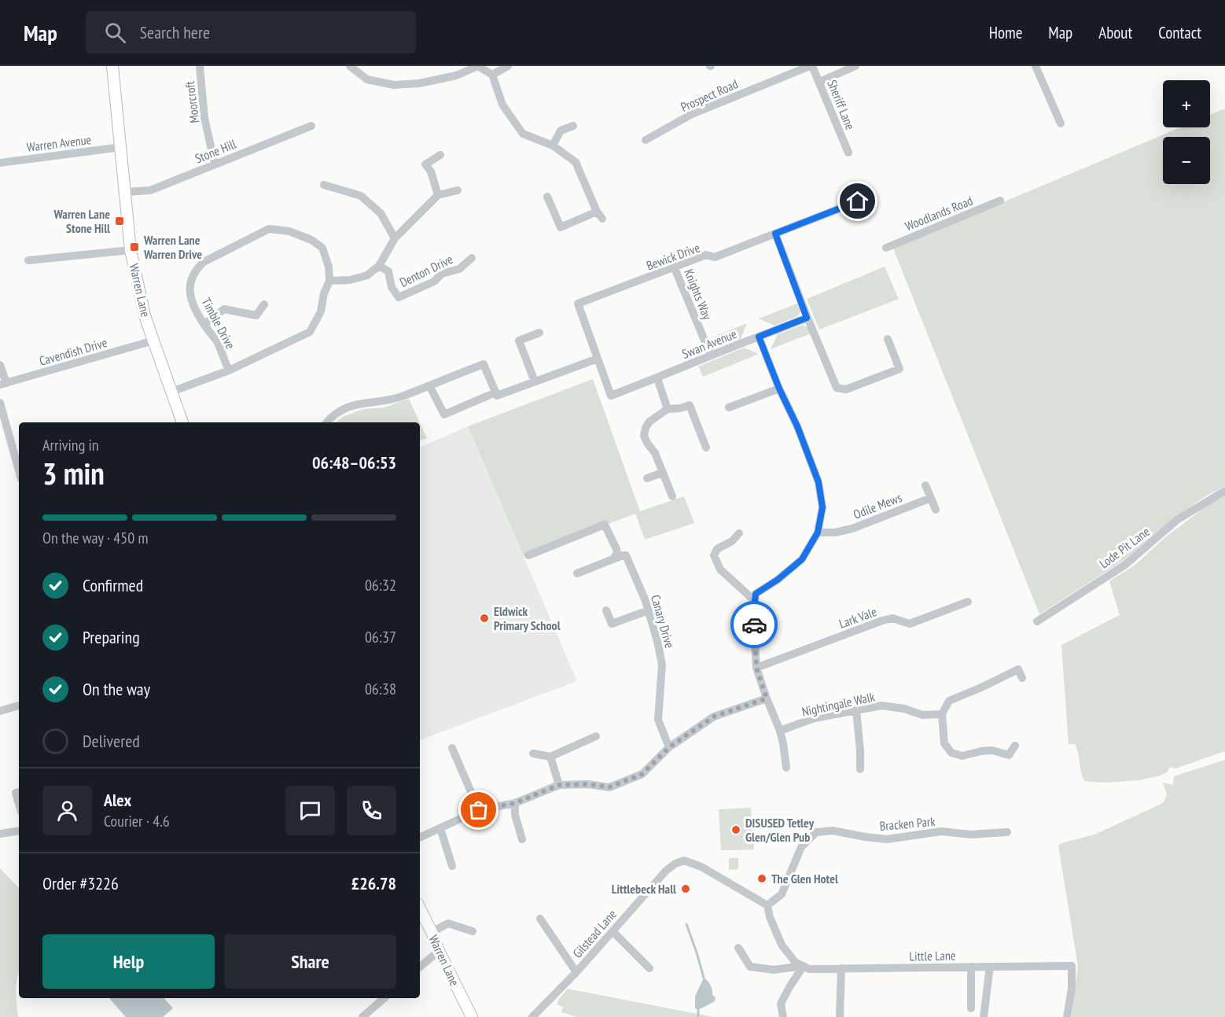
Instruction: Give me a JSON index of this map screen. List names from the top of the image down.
{
  "streets": {
    "street": [
      "Prospect Road",
      "Moorcroft",
      "Sheriff Lane",
      "Warren Avenue",
      "Stone Hill",
      "Woodlands Road",
      "Bewick Drive",
      "Denton Drive",
      "Warren Lane",
      "Knights Way",
      "Timble Drive",
      "Swan Avenue",
      "Cavendish Drive",
      "Odile Mews",
      "Lode Pit Lane",
      "Lark Vale",
      "Canary Drive",
      "Nightingale Walk",
      "Bracken Park",
      "Gilstead Lane",
      "Little Lane"
    ]
  },
  "crossings": [
    ["Prospect Road", "Sheriff Lane"],
    ["Moorcroft", "Stone Hill"],
    ["Warren Avenue", "Warren Lane"],
    ["Stone Hill", "Warren Lane"],
    ["Bewick Drive", "Knights Way"],
    ["Bewick Drive", "Swan Avenue"],
    ["Warren Lane", "Timble Drive"],
    ["Warren Lane", "Cavendish Drive"],
    ["Knights Way", "Swan Avenue"],
    ["Bracken Park", "Gilstead Lane"]
  ],
  "places": {
    "transit": ["Warren Lane Stone Hill", "Warren Lane Warren Drive"],
    "other": [
      "Eldwick Primary School",
      "DISUSED Tetley Glen/Glen Pub",
      "The Glen Hotel",
      "Littlebeck Hall"
    ]
  },
  "page": {
    "header": "Map",
    "search": "Search here",
    "nav": [
      "Home",
      "Map",
      "About",
      "Contact"
    ],
    "map_buttons": ["+", "−"],
    "heading": ["3 min", "Arriving in", "06:48–06:53"],
    "panel": [
      "Alex",
      "Courier · 4.6",
      "Order #3226",
      "£26.78"
    ],
    "bar": "On the way · 450 m",
    "list": [
      ["Confirmed", "06:32"],
      ["Preparing", "06:37"],
      ["On the way", "06:38"],
      "Delivered"
    ],
    "buttons": ["Help", "Share"]
  }
}
